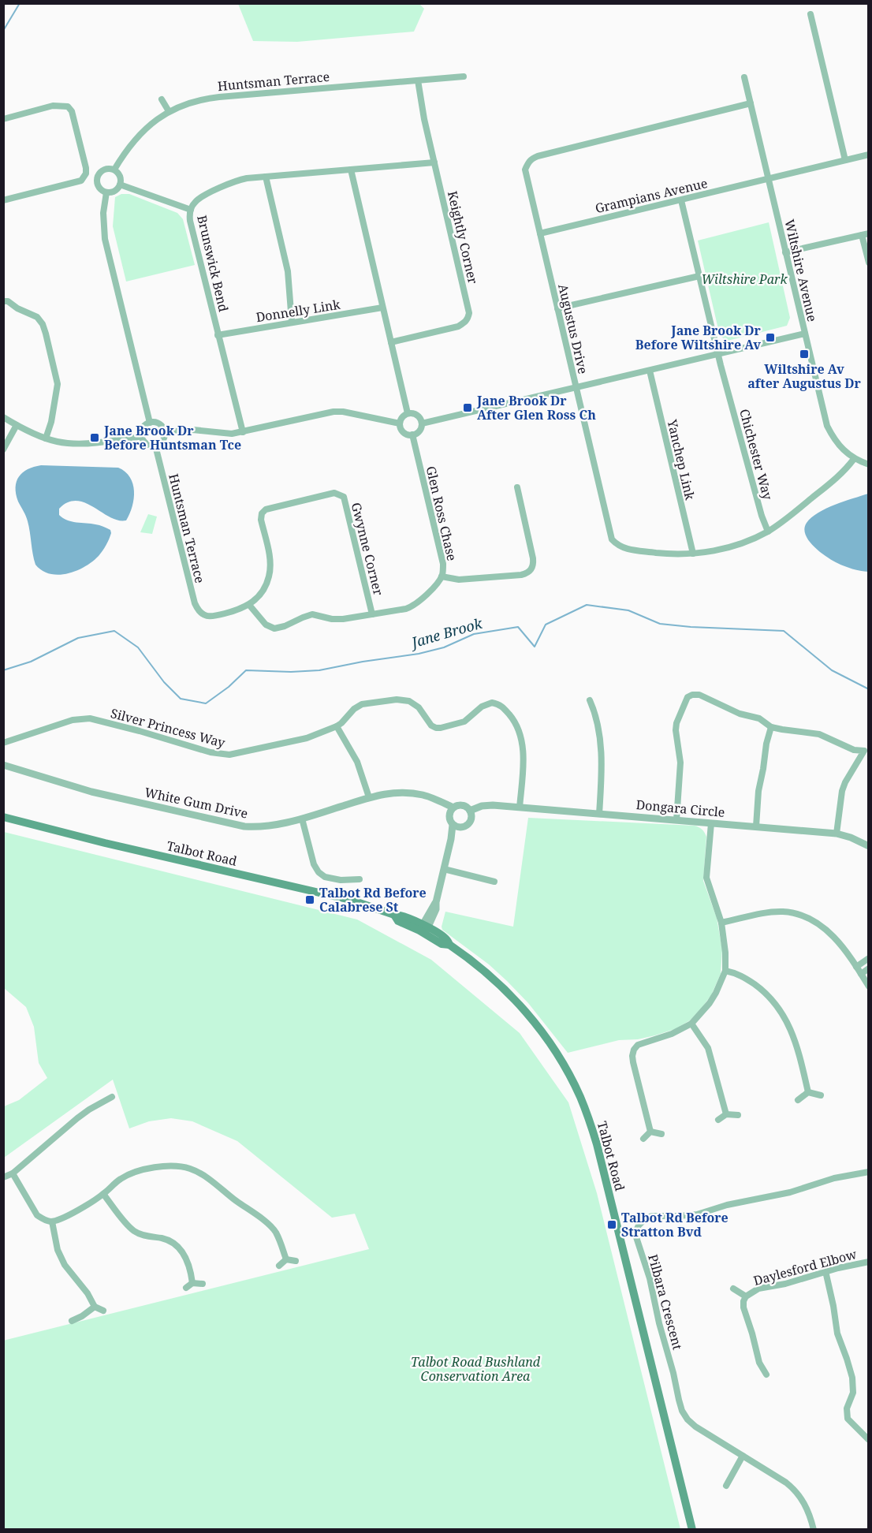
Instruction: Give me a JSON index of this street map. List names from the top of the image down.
{
  "streets": {
    "main road": ["Talbot Road"],
    "street": [
      "Huntsman Terrace",
      "Grampians Avenue",
      "Keightly Corner",
      "Brunswick Bend",
      "Wiltshire Avenue",
      "Donnelly Link",
      "Augustus Drive",
      "Chichester Way",
      "Yanchep Link",
      "Glen Ross Chase",
      "Gwynne Corner",
      "Silver Princess Way",
      "White Gum Drive",
      "Dongara Circle",
      "Daylesford Elbow",
      "Pilbara Crescent"
    ]
  },
  "crossings": [
    ["Huntsman Terrace", "Keightly Corner"],
    ["Huntsman Terrace", "Gwynne Corner"],
    ["Grampians Avenue", "Wiltshire Avenue"],
    ["Grampians Avenue", "Augustus Drive"],
    ["Grampians Avenue", "Chichester Way"],
    ["Keightly Corner", "Brunswick Bend"],
    ["Brunswick Bend", "Donnelly Link"],
    ["Wiltshire Avenue", "Augustus Drive"],
    ["Augustus Drive", "Chichester Way"],
    ["Augustus Drive", "Yanchep Link"],
    ["Glen Ross Chase", "Gwynne Corner"],
    ["Silver Princess Way", "Dongara Circle"],
    ["White Gum Drive", "Dongara Circle"]
  ],
  "water": ["Jane Brook"],
  "parks": ["Wiltshire Park", "Talbot Road Bushland Conservation Area"],
  "places": {
    "transit": [
      "Jane Brook Dr Before Wiltshire Av",
      "Wiltshire Av after Augustus Dr",
      "Jane Brook Dr After Glen Ross Ch",
      "Jane Brook Dr Before Huntsman Tce",
      "Talbot Rd Before Calabrese St",
      "Talbot Rd Before Stratton Bvd"
    ]
  }
}
